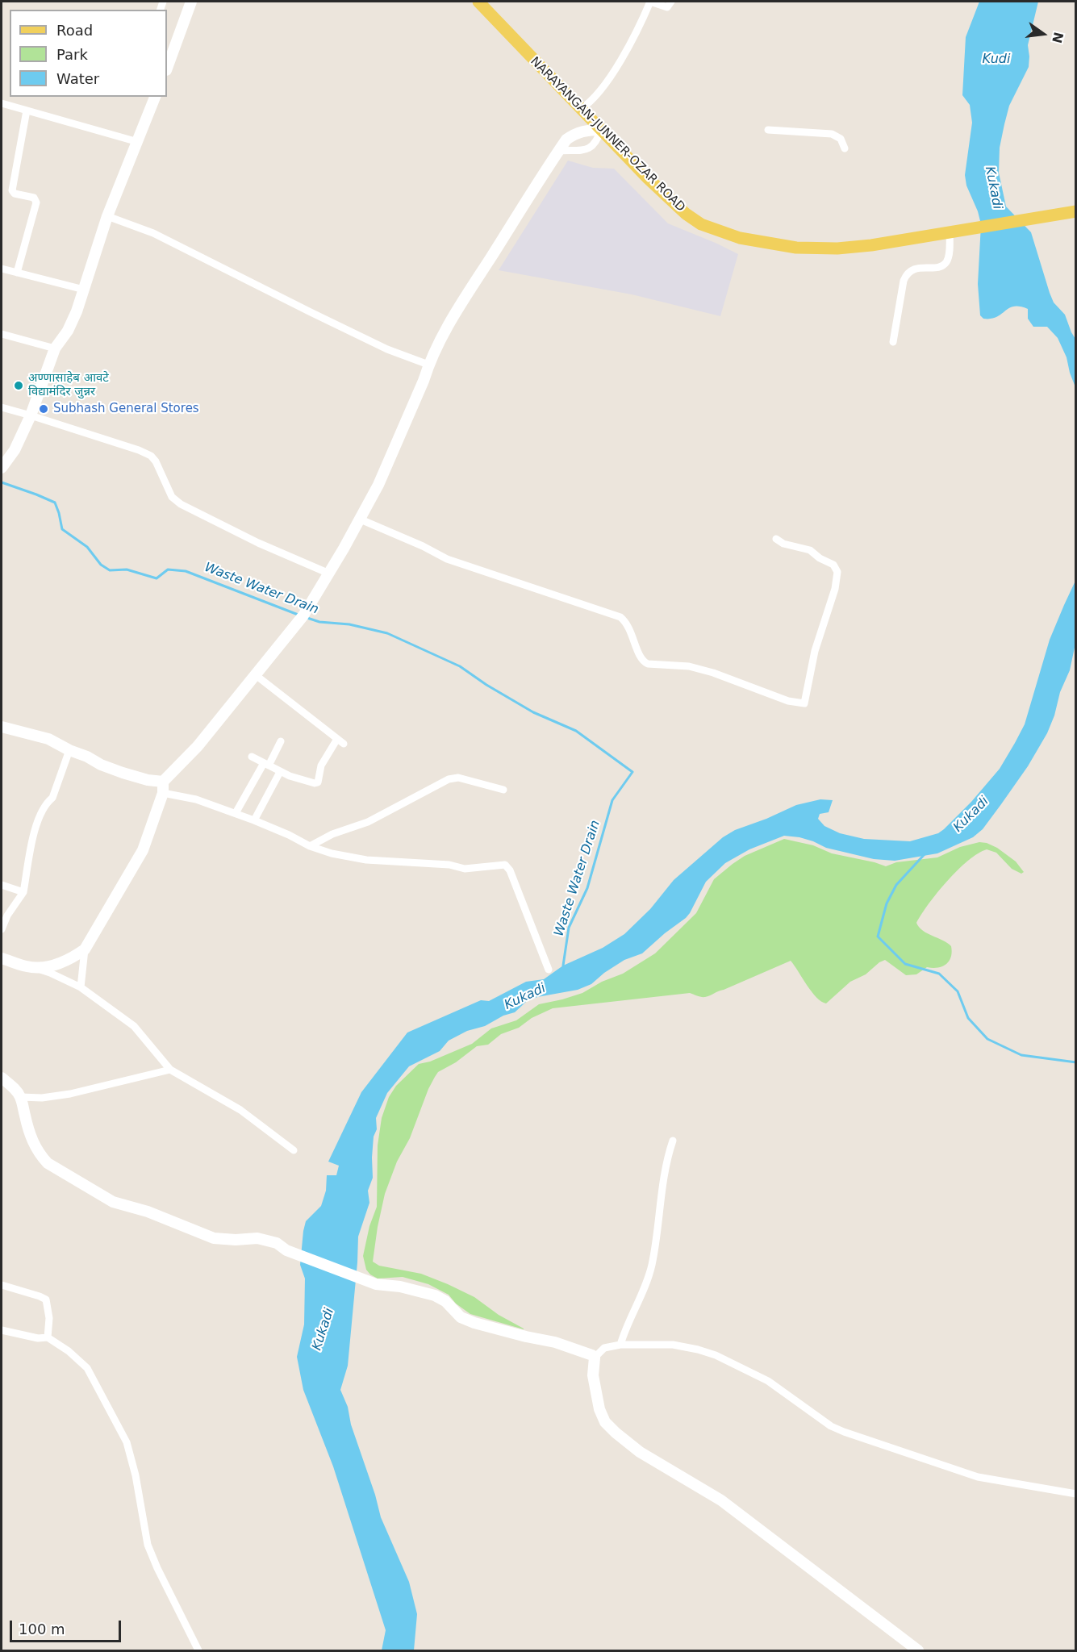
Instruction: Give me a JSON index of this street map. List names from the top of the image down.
{
  "streets": {
    "main road": ["NARAYANGAN-JUNNER-OZAR ROAD"]
  },
  "water": ["Kudi", "Kukadi", "Waste Water Drain"],
  "places": ["अण्णासाहेब आवटे विद्यामंदिर जुन्नर", "Subhash General Stores"],
  "legend": ["Road", "Park", "Water"],
  "scale_bar": "100 m",
  "north": "right"
}
